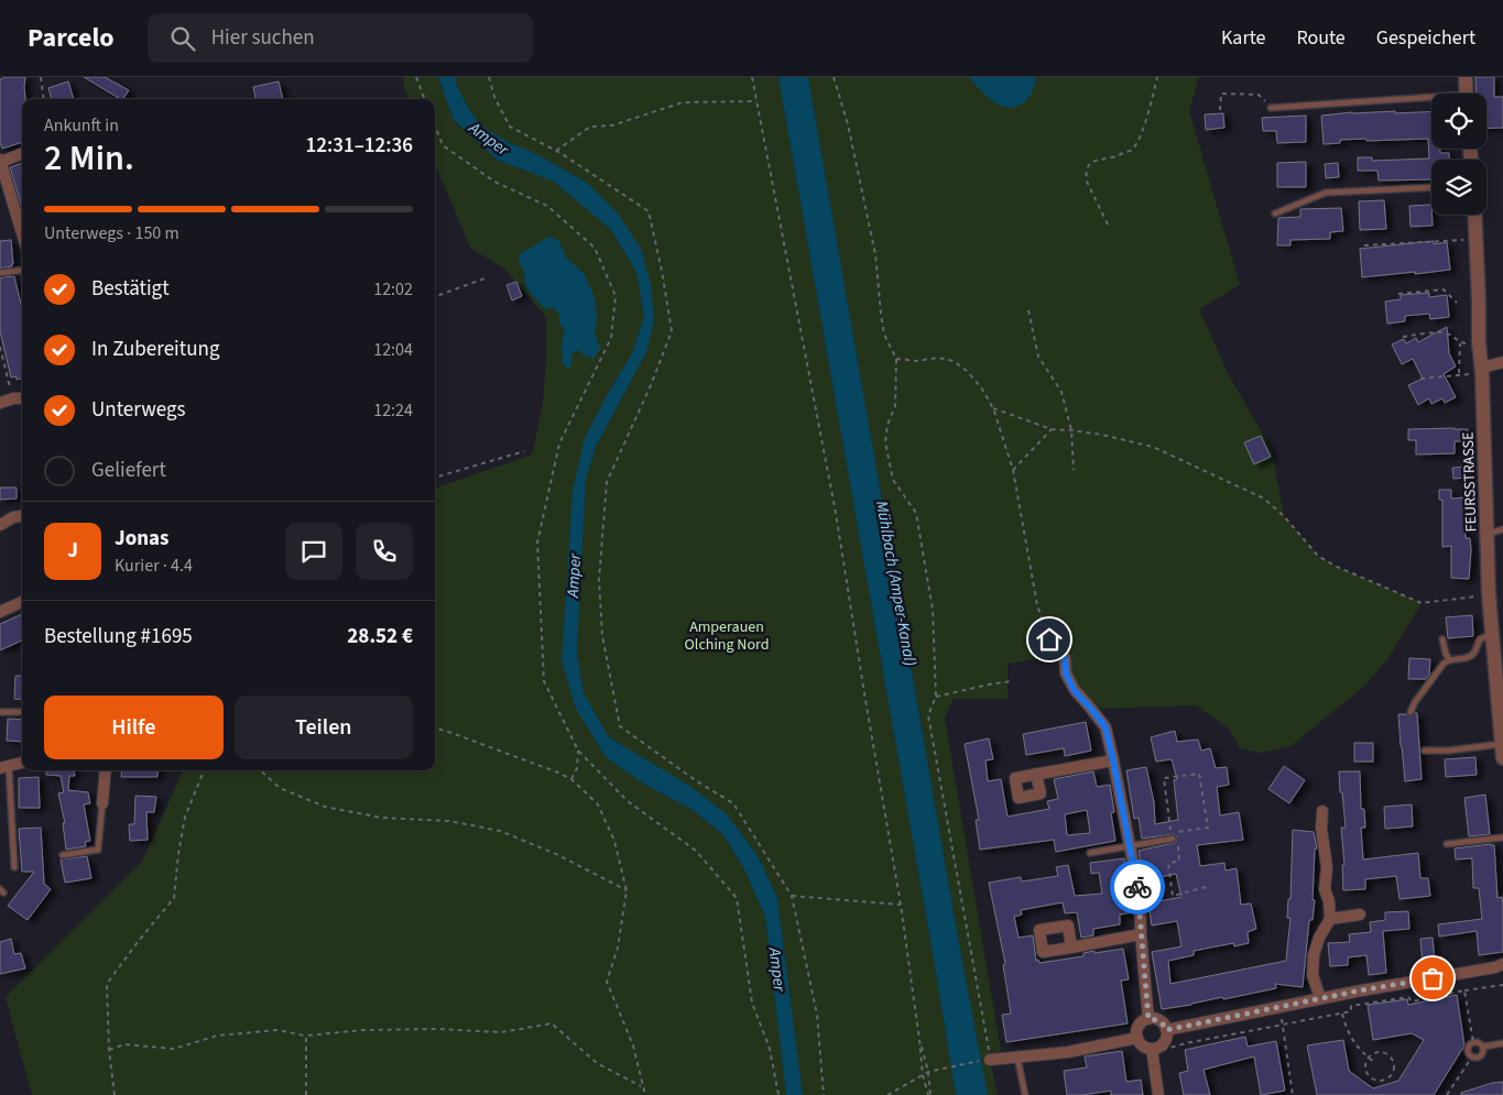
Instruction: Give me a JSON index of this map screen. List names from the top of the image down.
{
  "streets": {
    "street": ["FEURSSTRASSE"]
  },
  "water": ["Amper", "Mühlbach (Amper-Kanal)"],
  "parks": ["Amperauen Olching Nord"],
  "page": {
    "header": "Parcelo",
    "search": "Hier suchen",
    "nav": ["Karte", "Route", "Gespeichert"],
    "heading": ["2 Min.", "Ankunft in", "12:31–12:36"],
    "panel": [
      "Jonas",
      "Kurier · 4.4",
      "Bestellung #1695",
      "28.52 €"
    ],
    "bar": "Unterwegs · 150 m",
    "list": [
      ["Bestätigt", "12:02"],
      ["In Zubereitung", "12:04"],
      ["Unterwegs", "12:24"],
      "Geliefert"
    ],
    "round": "J",
    "buttons": ["Hilfe", "Teilen"]
  }
}
